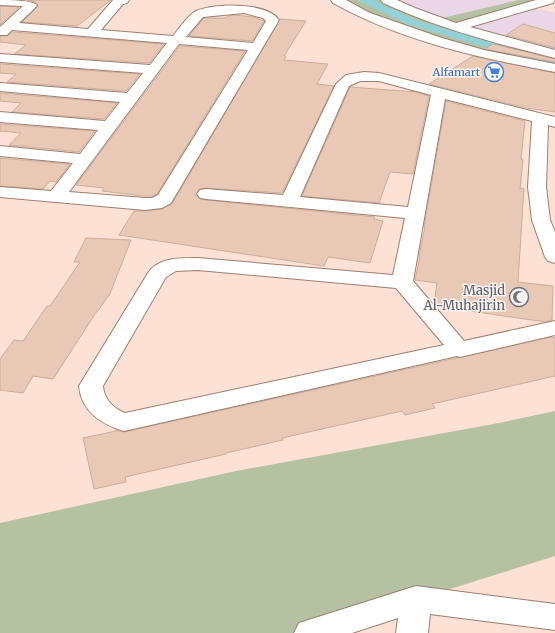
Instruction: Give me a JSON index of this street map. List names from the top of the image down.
{
  "places": {
    "supermarket": ["Alfamart"],
    "mosque": ["Masjid Al-Muhajirin"]
  }
}
